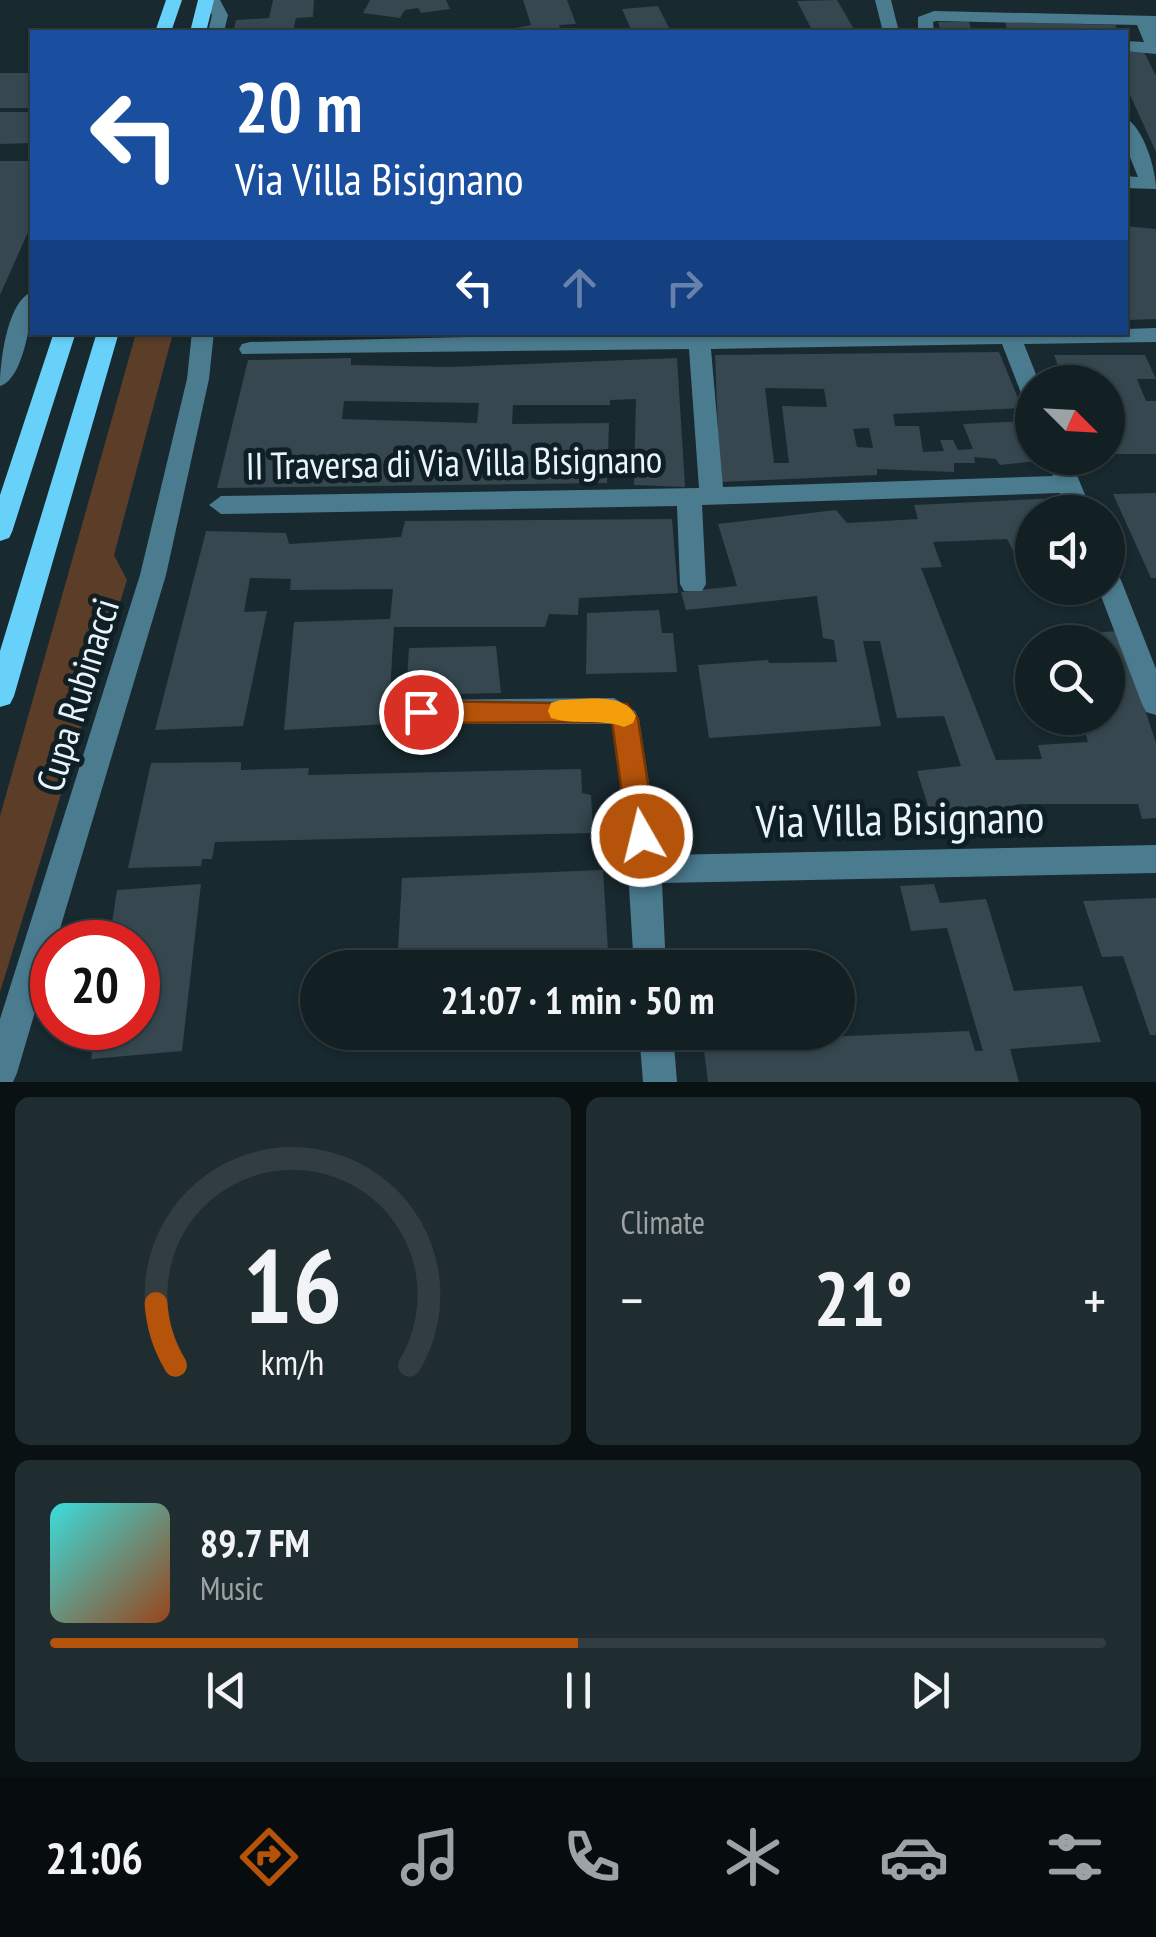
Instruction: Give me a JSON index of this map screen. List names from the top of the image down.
{
  "streets": {
    "street": ["II Traversa di Via Villa Bisignano", "Cupa Rubinacci", "Via Villa Bisignano"]
  },
  "north": "bottom right",
  "page": {
    "turn": ["20 m", "Via Villa Bisignano"],
    "limit": "20",
    "trip": "21:07 · 1 min · 50 m",
    "tile": "Climate",
    "heat": ["−", "21°", "+"],
    "song": ["89.7 FM", "Music"],
    "tabs": "21:06",
    "gauge": ["16", "km/h"]
  }
}
